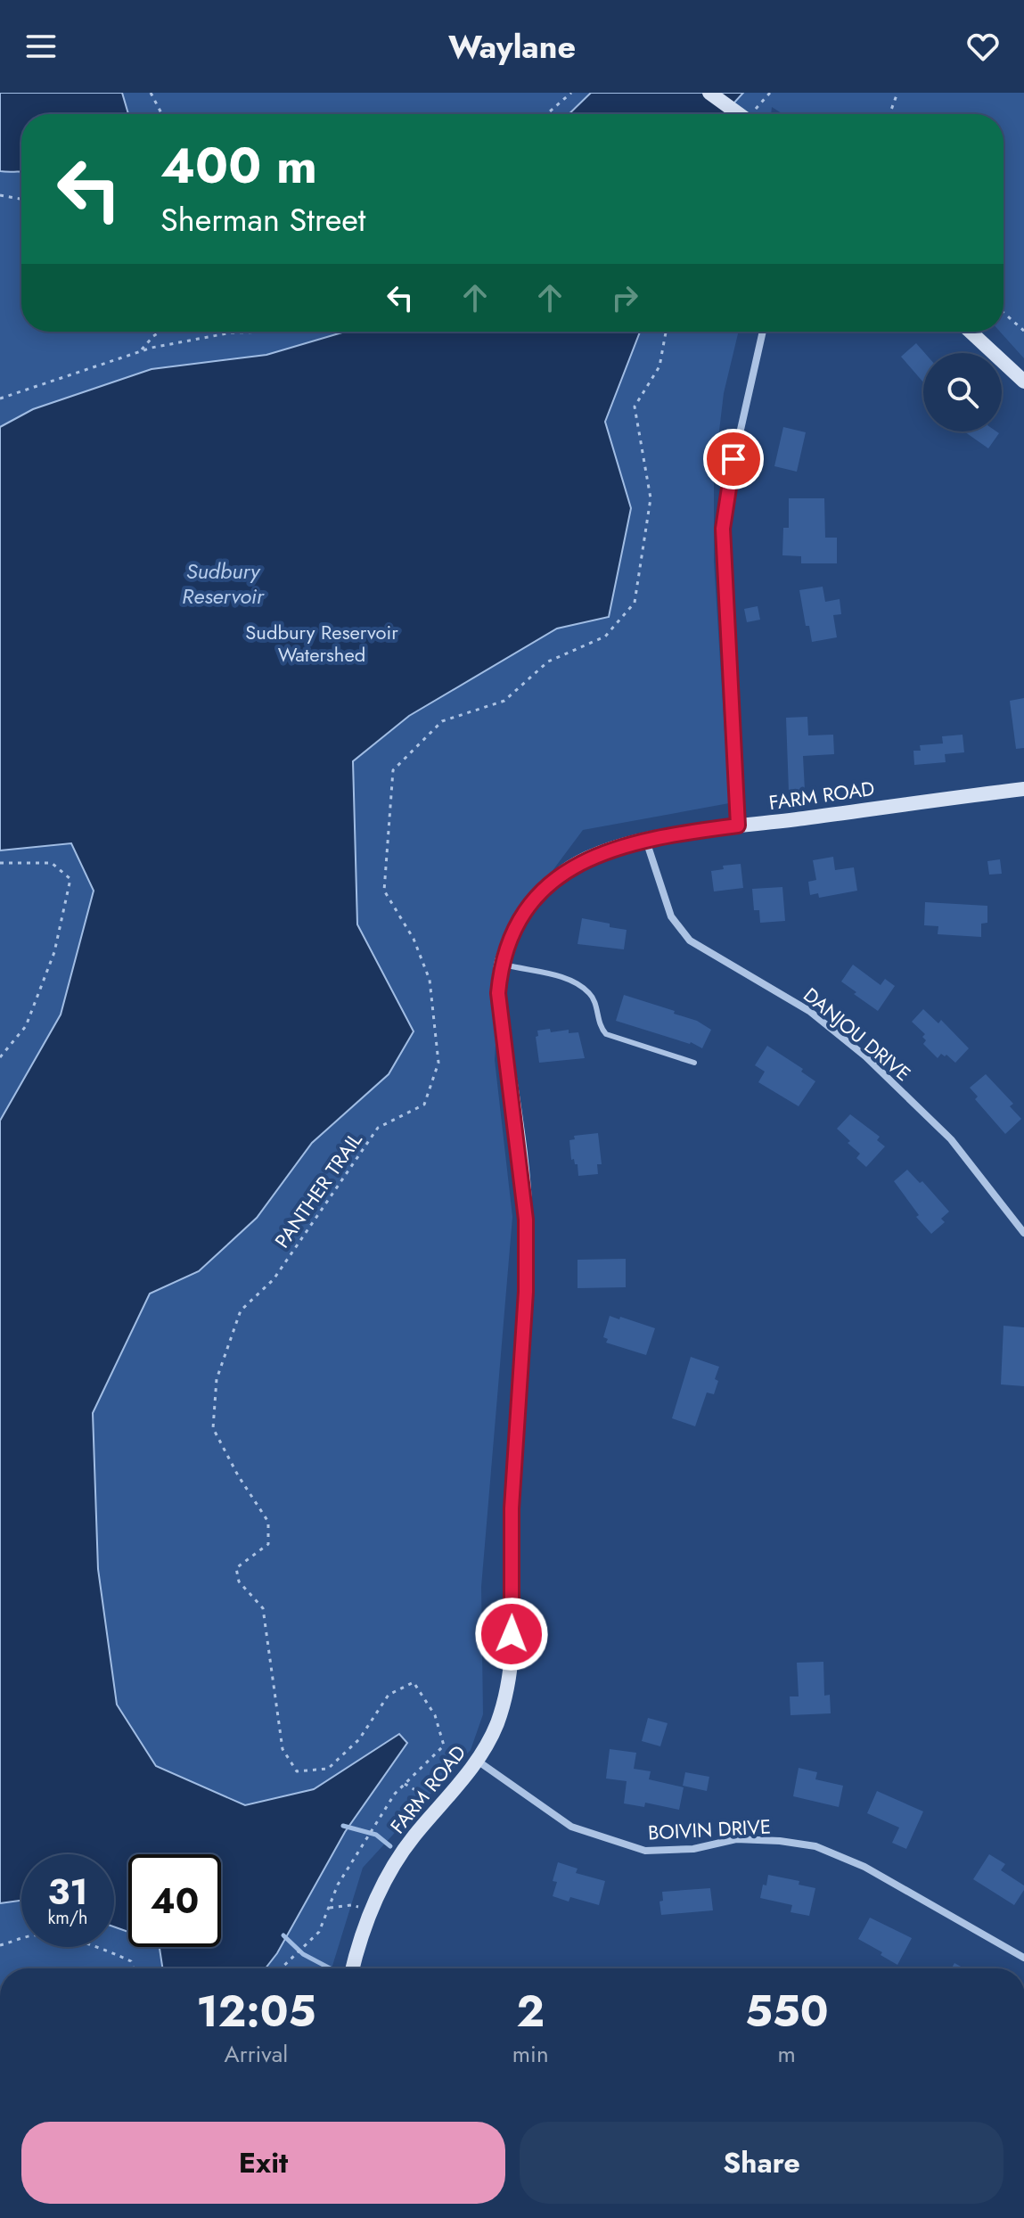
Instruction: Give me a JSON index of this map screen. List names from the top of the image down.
{
  "streets": {
    "street": ["FARM ROAD", "DANJOU DRIVE", "BOIVIN DRIVE"],
    "path": ["PANTHER TRAIL"]
  },
  "crossings": [
    ["FARM ROAD", "DANJOU DRIVE"],
    ["FARM ROAD", "BOIVIN DRIVE"]
  ],
  "water": ["Sudbury Reservoir"],
  "parks": ["Sudbury Reservoir Watershed"],
  "page": {
    "header": "Waylane",
    "turn": ["400 m", "Sherman Street"],
    "speed": "31 km/h",
    "limit": "40",
    "eta": [
      "12:05",
      "Arrival",
      "2",
      "min",
      "550",
      "m"
    ],
    "buttons": ["Exit", "Share"]
  }
}
